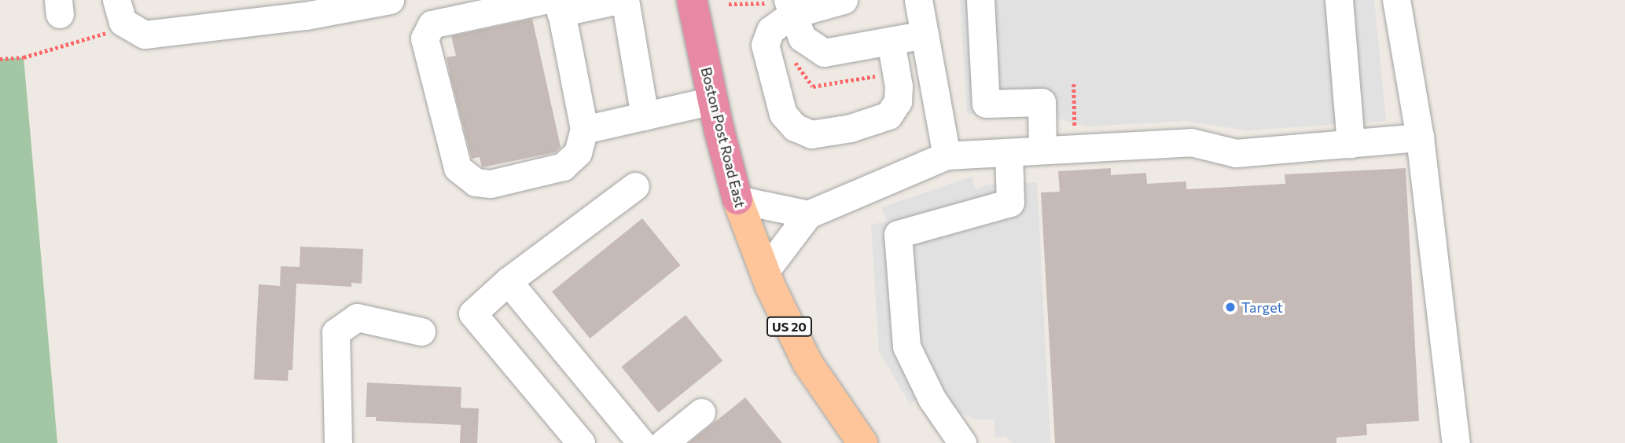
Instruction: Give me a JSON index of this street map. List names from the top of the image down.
{
  "streets": {
    "highway": ["Boston Post Road East", "US 20"]
  },
  "places": ["Target"]
}
